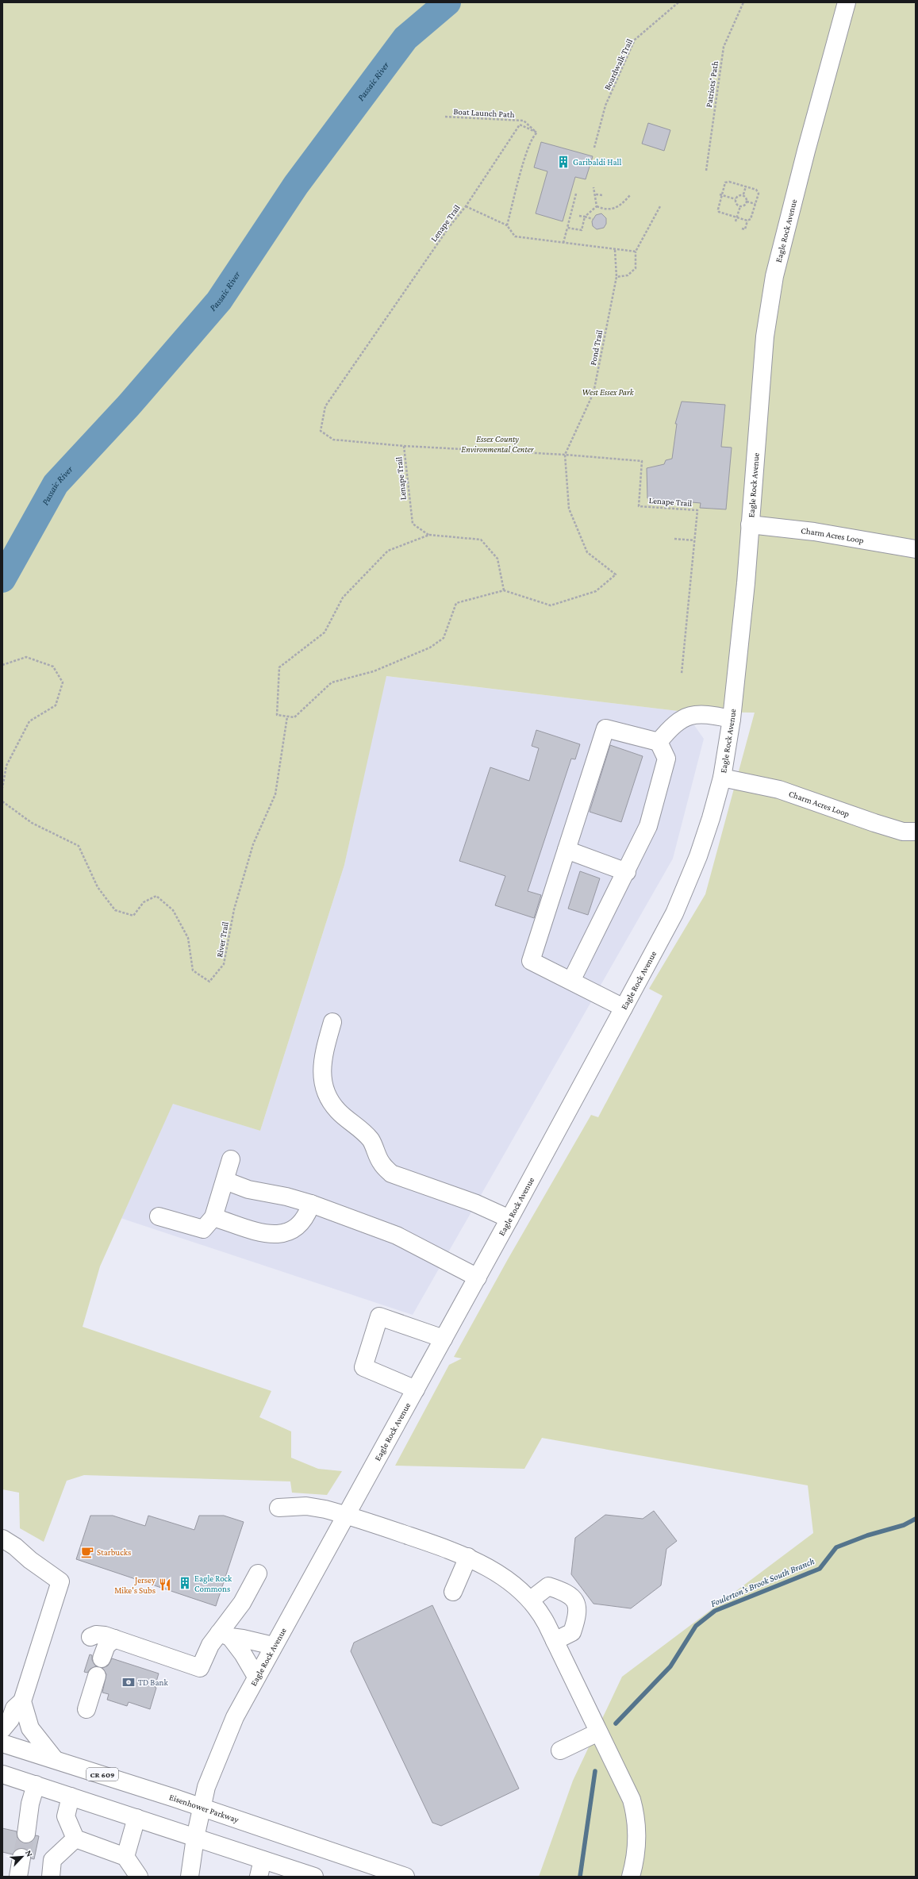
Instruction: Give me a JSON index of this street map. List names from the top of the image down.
{
  "streets": {
    "main road": [
      "Eagle Rock Avenue",
      "Charm Acres Loop",
      "CR 609",
      "Eisenhower Parkway"
    ],
    "path": [
      "Boardwalk Trail",
      "Patriots' Path",
      "Boat Launch Path",
      "Lenape Trail",
      "Pond Trail",
      "River Trail"
    ]
  },
  "crossings": [
    ["Boat Launch Path", "Lenape Trail"],
    ["Lenape Trail", "Pond Trail"],
    ["Eagle Rock Avenue", "Charm Acres Loop"],
    ["Eagle Rock Avenue", "Eisenhower Parkway"]
  ],
  "water": ["Passaic River", "Foulerton's Brook South Branch"],
  "parks": ["West Essex Park", "Essex County Environmental Center"],
  "places": {
    "building": ["Garibaldi Hall", "Eagle Rock Commons"],
    "cafe": ["Starbucks"],
    "restaurant": ["Jersey Mike's Subs"],
    "bank": ["TD Bank"]
  },
  "north": "top right"
}
